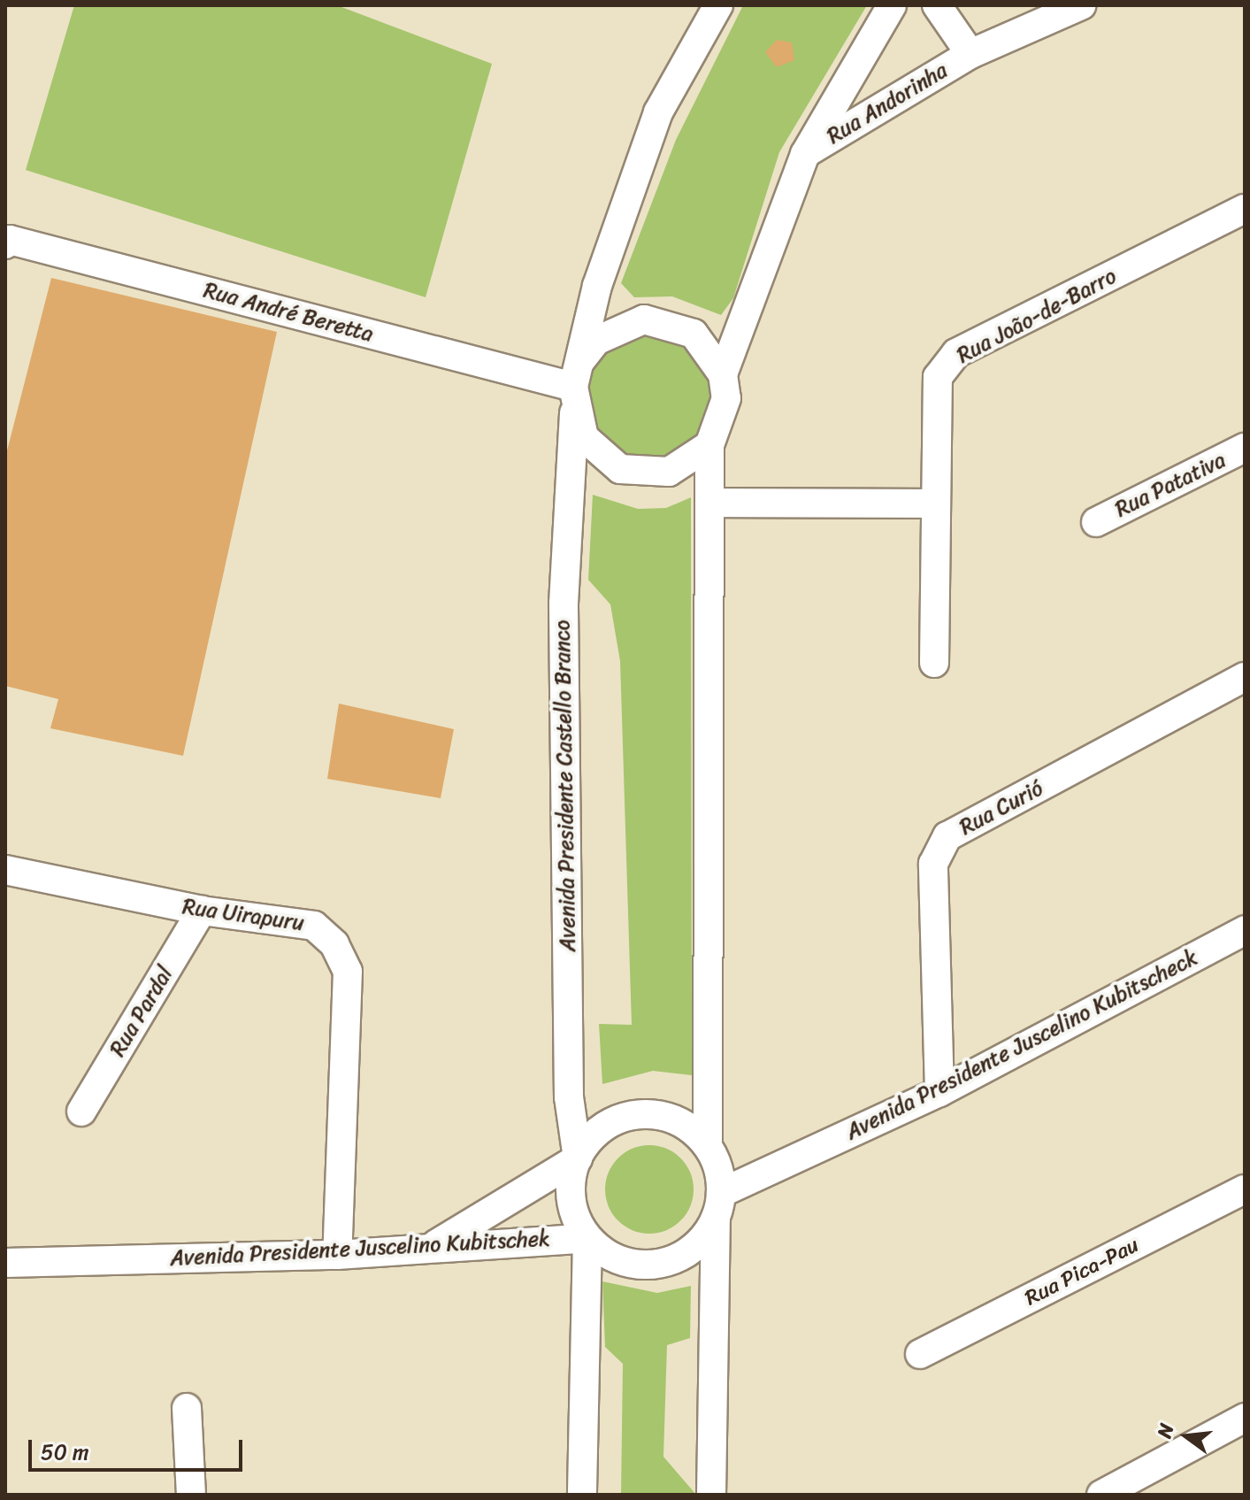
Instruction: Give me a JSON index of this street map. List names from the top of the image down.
{
  "streets": {
    "street": [
      "Rua Andorinha",
      "Rua André Beretta",
      "Rua João-de-Barro",
      "Rua Patativa",
      "Avenida Presidente Castello Branco",
      "Rua Curió",
      "Rua Uirapuru",
      "Rua Pardal",
      "Avenida Presidente Juscelino Kubitscheck",
      "Avenida Presidente Juscelino Kubitschek",
      "Rua Pica-Pau"
    ]
  },
  "crossings": [
    ["Rua André Beretta", "Avenida Presidente Castello Branco"],
    ["Avenida Presidente Castello Branco", "Avenida Presidente Juscelino Kubitscheck"],
    ["Avenida Presidente Castello Branco", "Avenida Presidente Juscelino Kubitschek"],
    ["Rua Curió", "Avenida Presidente Juscelino Kubitscheck"],
    ["Rua Uirapuru", "Rua Pardal"],
    ["Rua Uirapuru", "Avenida Presidente Juscelino Kubitschek"],
    ["Avenida Presidente Juscelino Kubitscheck", "Avenida Presidente Juscelino Kubitschek"]
  ],
  "scale_bar": "50 m",
  "north": "left"
}
